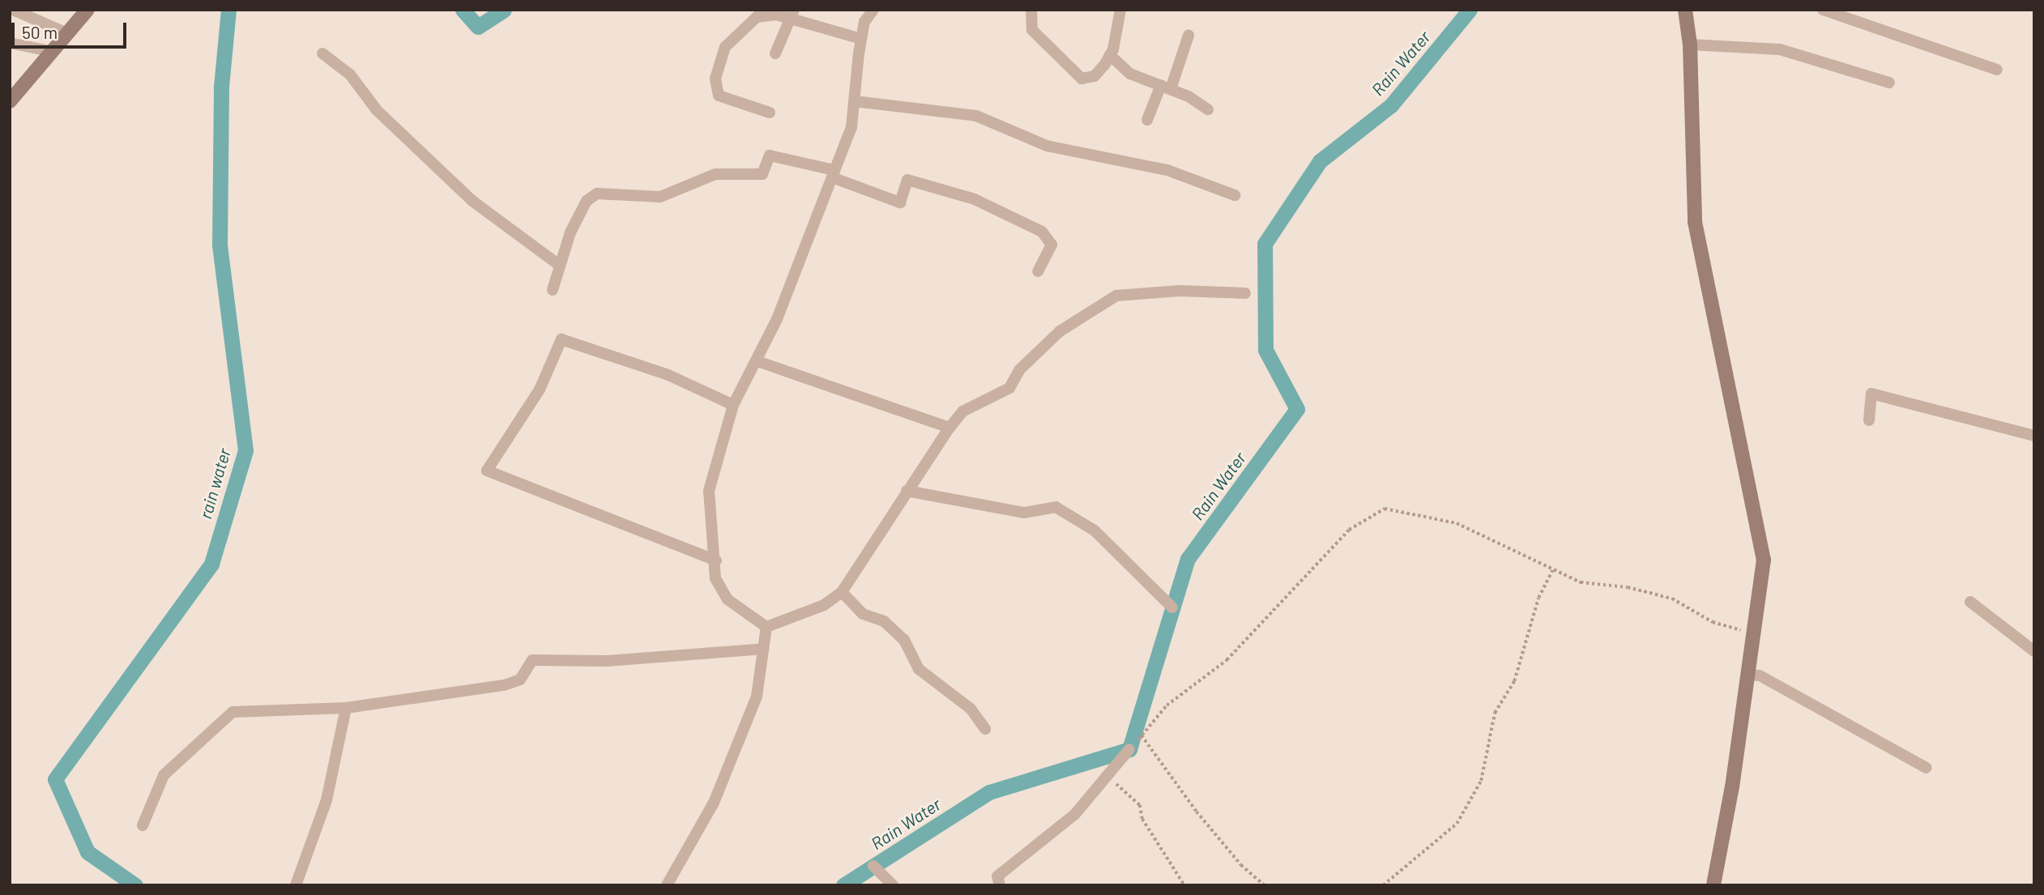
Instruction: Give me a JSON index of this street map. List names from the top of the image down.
{
  "water": ["Rain Water", "rain water"],
  "scale_bar": "50 m"
}
